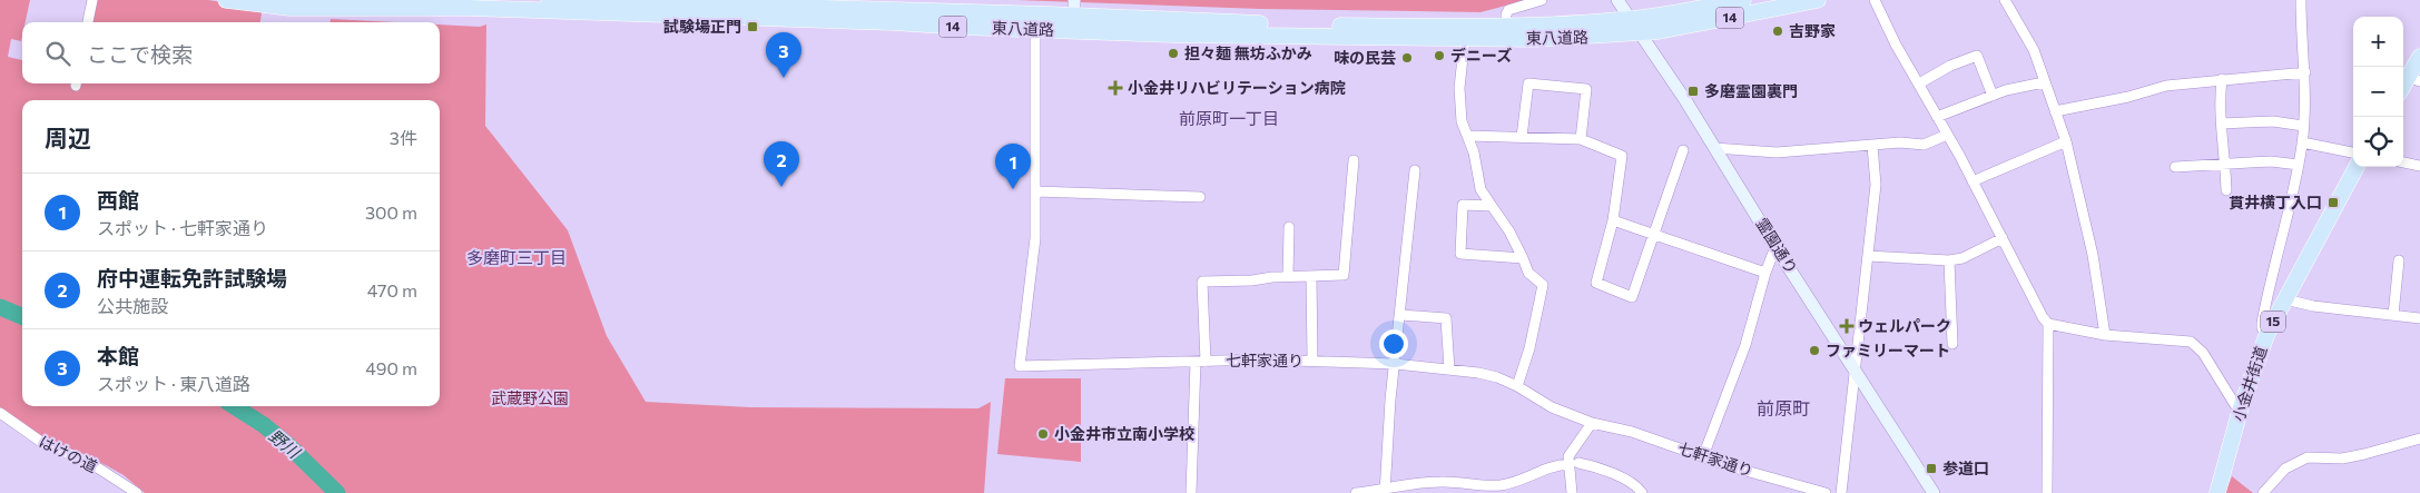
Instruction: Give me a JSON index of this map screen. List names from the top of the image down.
{
  "streets": {
    "main road": [
      "14",
      "東八道路",
      "15",
      "小金井街道"
    ],
    "street": ["霊園通り", "七軒家通り", "はけの道"]
  },
  "crossings": [
    ["東八道路", "霊園通り"],
    ["東八道路", "七軒家通り"]
  ],
  "districts": ["前原町一丁目", "多磨町三丁目", "前原町"],
  "water": ["野川"],
  "parks": ["武蔵野公園"],
  "places": {
    "transit": [
      "試験場正門",
      "多磨霊園裏門",
      "貫井横丁入口",
      "参道口"
    ],
    "other": [
      "吉野家",
      "担々麺 無坊ふかみ",
      "デニーズ",
      "味の民芸",
      "ファミリーマート",
      "小金井市立南小学校"
    ],
    "health": ["小金井リハビリテーション病院", "ウェルパーク"]
  },
  "page": {
    "map_buttons": ["+", "−"],
    "search": "ここで検索",
    "pins": ["3", "2", "1"],
    "heading": ["周辺", "3件"],
    "list": [
      {
        "mark": "1",
        "name": "西館",
        "note": "スポット · 七軒家通り",
        "value": "300 m"
      },
      {
        "mark": "2",
        "name": "府中運転免許試験場",
        "note": "公共施設",
        "value": "470 m"
      },
      {
        "mark": "3",
        "name": "本館",
        "note": "スポット · 東八道路",
        "value": "490 m"
      }
    ]
  }
}
